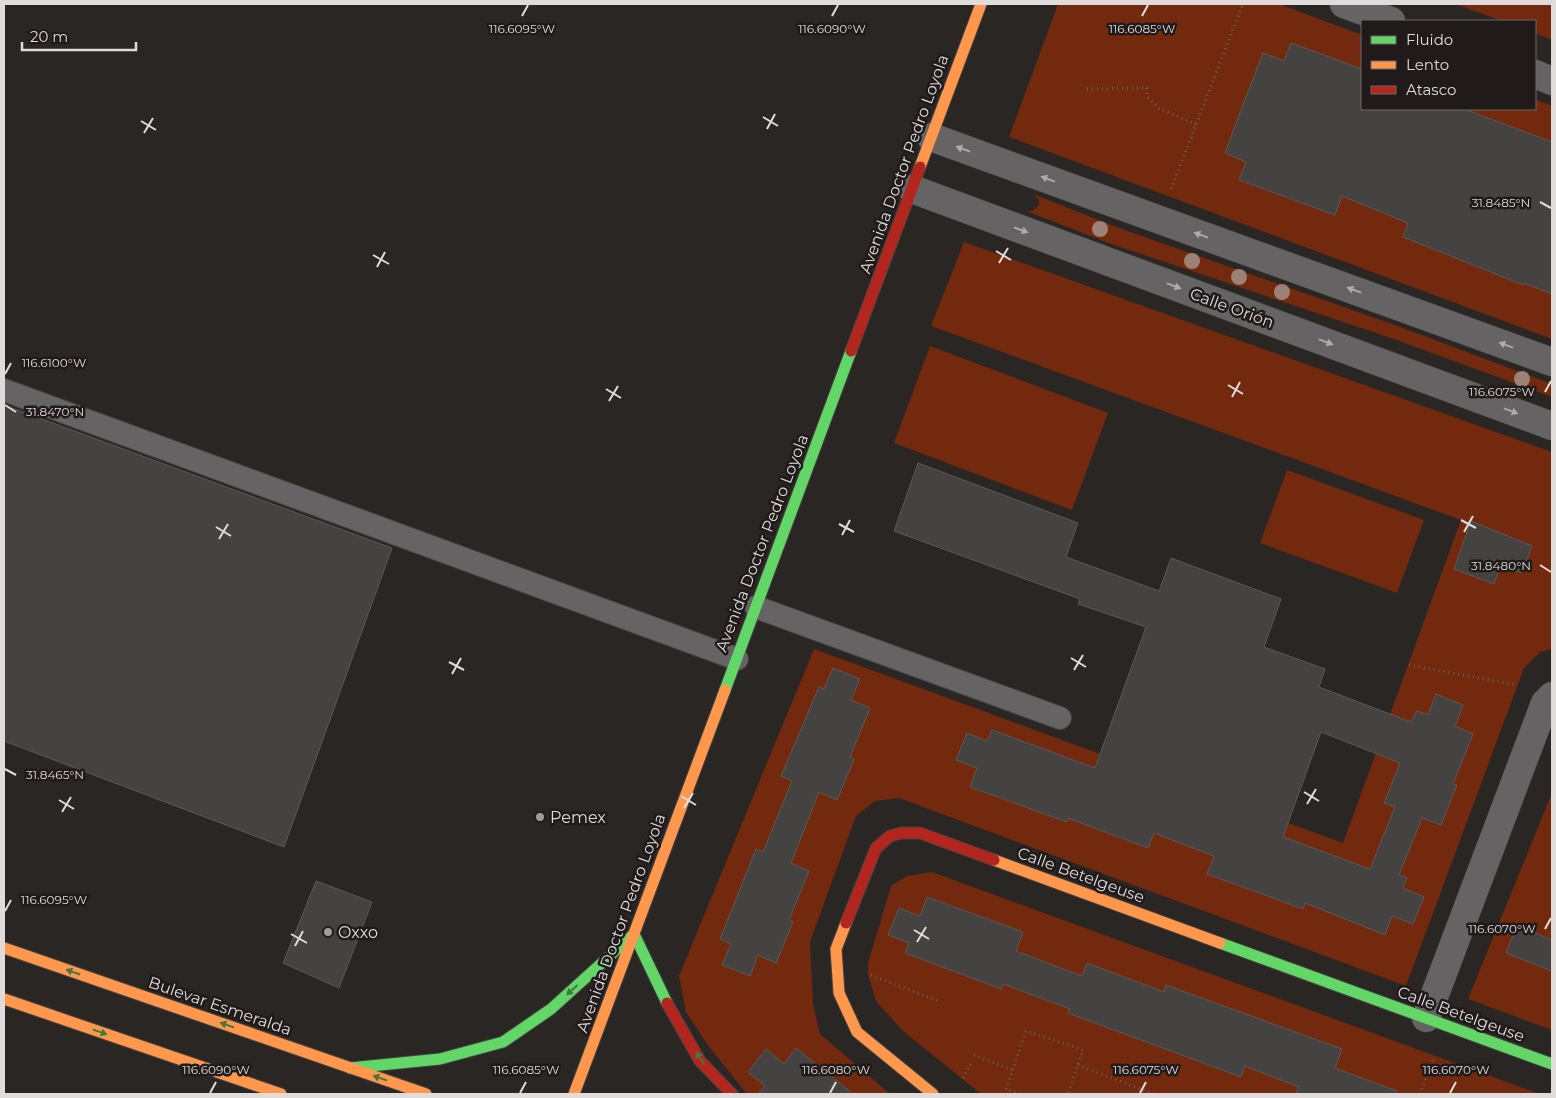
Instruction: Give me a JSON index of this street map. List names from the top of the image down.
{
  "streets": {
    "main road": ["Avenida Doctor Pedro Loyola", "Calle Betelgeuse", "Bulevar Esmeralda"],
    "street": ["Calle Orión"]
  },
  "crossings": [
    ["Avenida Doctor Pedro Loyola", "Calle Orión"]
  ],
  "places": ["Pemex", "Oxxo"],
  "legend": ["Fluido", "Lento", "Atasco"],
  "scale_bar": "20 m",
  "coordinates": [
    "116.6095°W",
    "116.6090°W",
    "116.6085°W",
    "31.8485°N",
    "116.6100°W",
    "116.6075°W",
    "31.8470°N",
    "31.8480°N",
    "31.8465°N",
    "116.6070°W",
    "116.6080°W"
  ]
}
